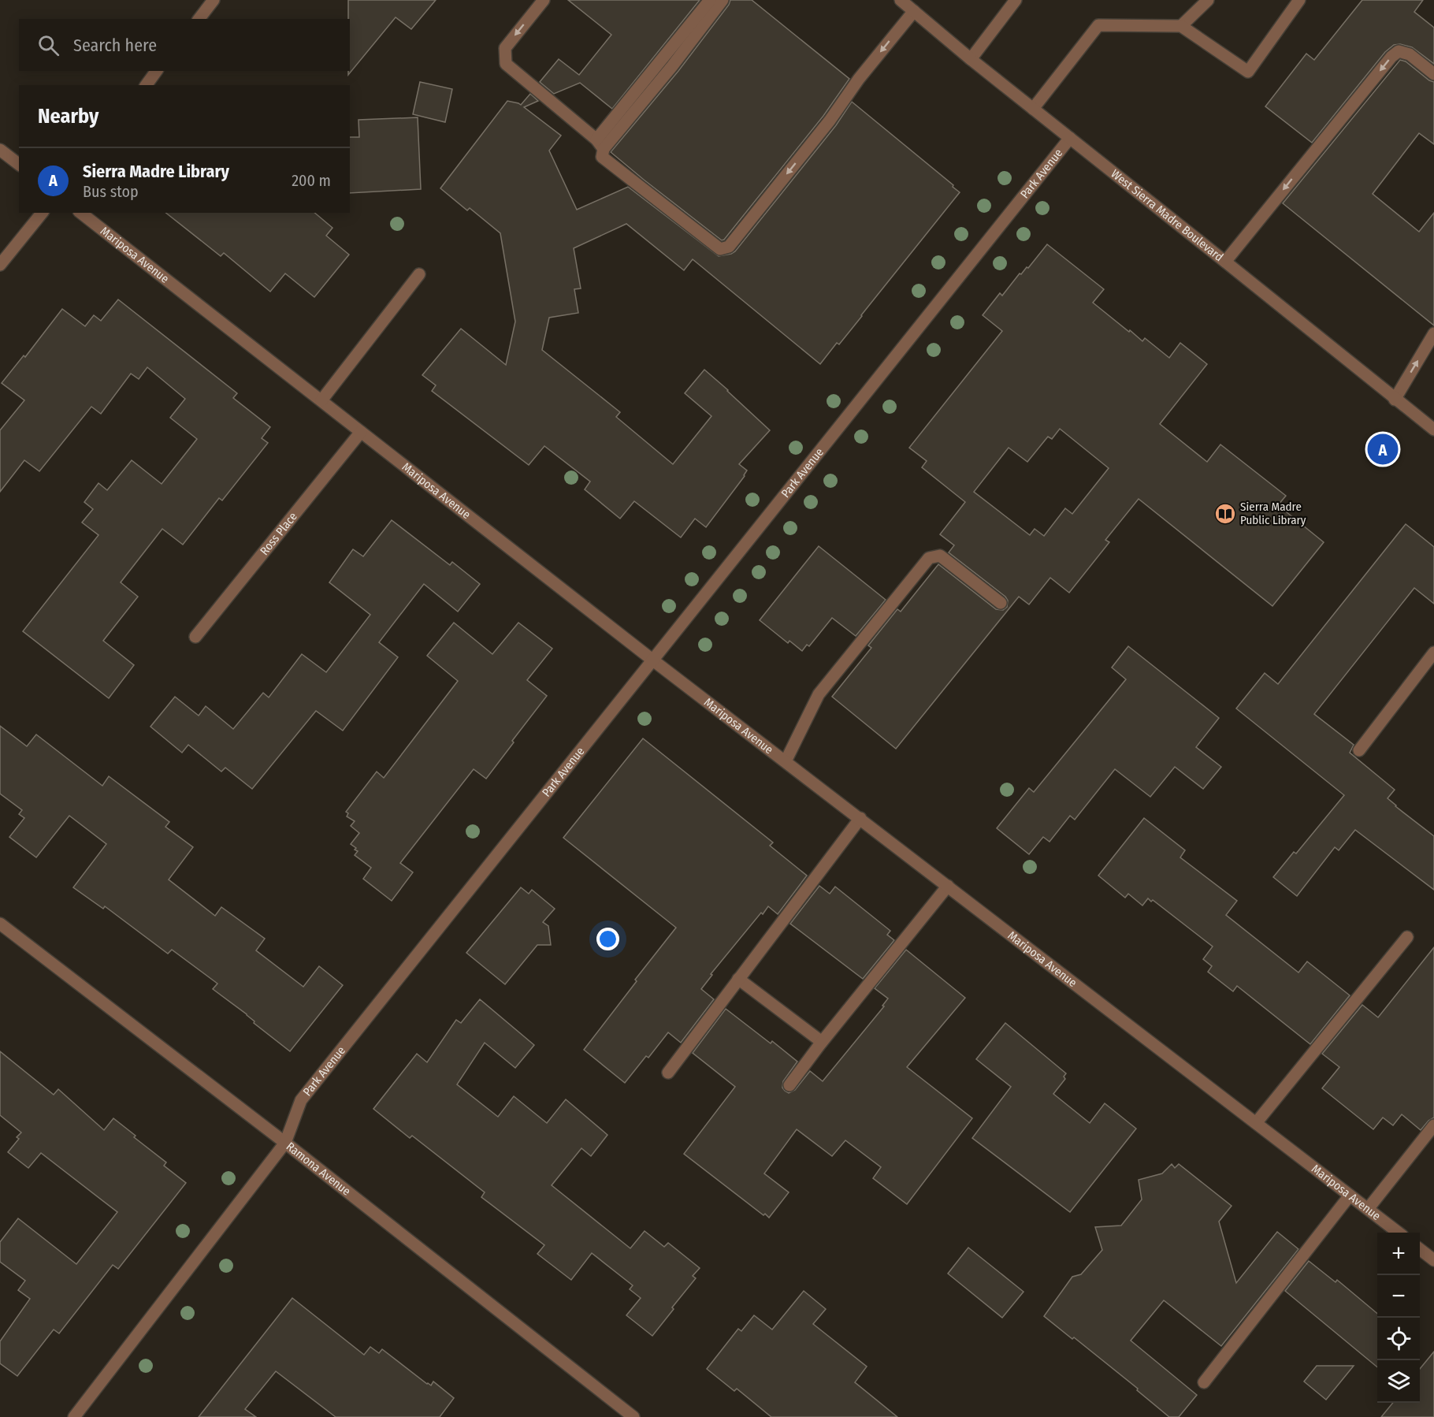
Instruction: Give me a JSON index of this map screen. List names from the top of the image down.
{
  "streets": {
    "street": [
      "Park Avenue",
      "West Sierra Madre Boulevard",
      "Mariposa Avenue",
      "Ross Place",
      "Ramona Avenue"
    ]
  },
  "crossings": [
    ["Park Avenue", "West Sierra Madre Boulevard"],
    ["Park Avenue", "Mariposa Avenue"],
    ["Park Avenue", "Ramona Avenue"],
    ["Mariposa Avenue", "Ross Place"]
  ],
  "places": {
    "library": ["Sierra Madre Public Library"]
  },
  "page": {
    "search": "Search here",
    "heading": "Nearby",
    "list": [
      {
        "mark": "A",
        "name": "Sierra Madre Library",
        "note": "Bus stop",
        "value": "200 m"
      }
    ],
    "pins": "A",
    "map_buttons": ["+", "−"]
  }
}
